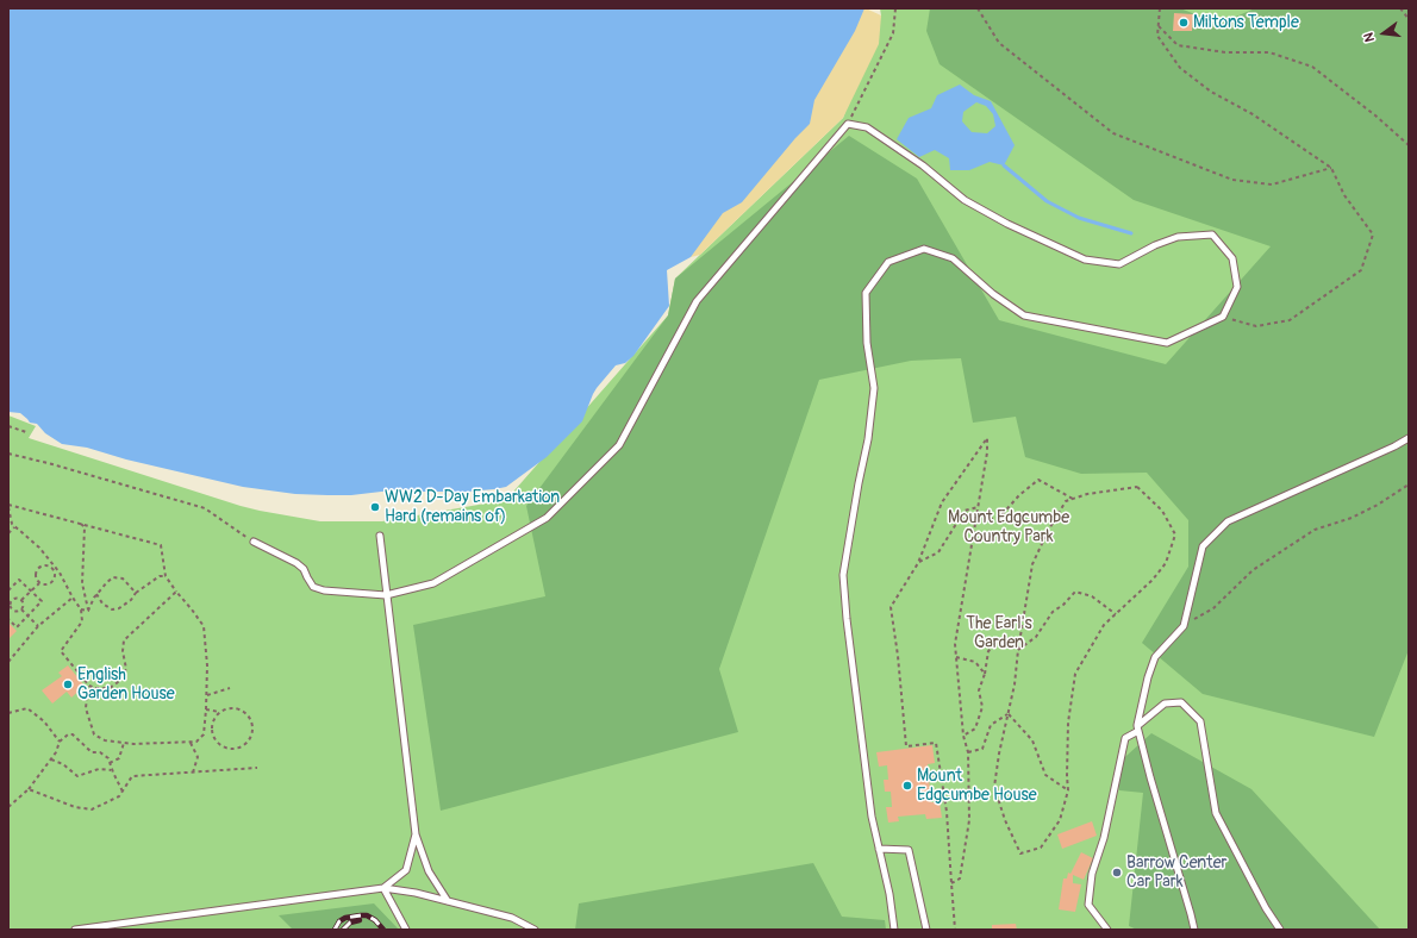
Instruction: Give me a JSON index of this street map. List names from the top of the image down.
{
  "parks": ["Mount Edgcumbe Country Park", "The Earl's Garden"],
  "places": [
    "Miltons Temple",
    "WW2 D-Day Embarkation Hard (remains of)",
    "English Garden House",
    "Mount Edgcumbe House",
    "Barrow Center Car Park"
  ],
  "north": "left"
}
